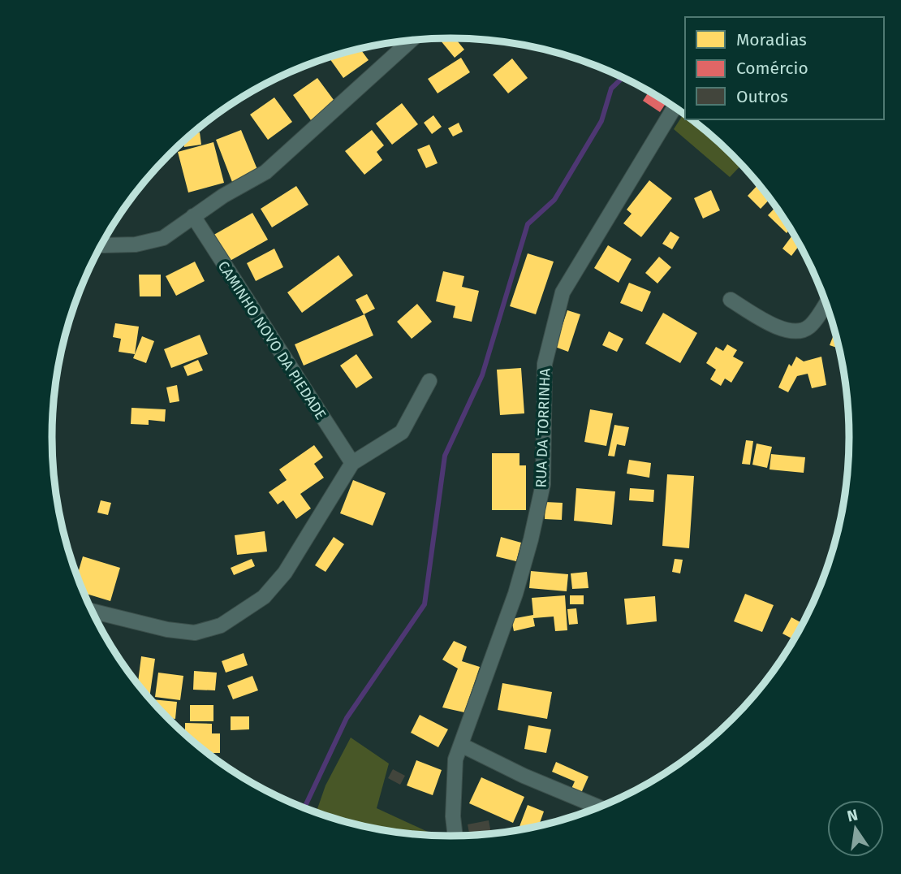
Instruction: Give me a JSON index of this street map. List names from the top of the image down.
{
  "streets": {
    "street": ["CAMINHO NOVO DA PIEDADE", "RUA DA TORRINHA"]
  },
  "legend": ["Moradias", "Comércio", "Outros"],
  "north": "top"
}
